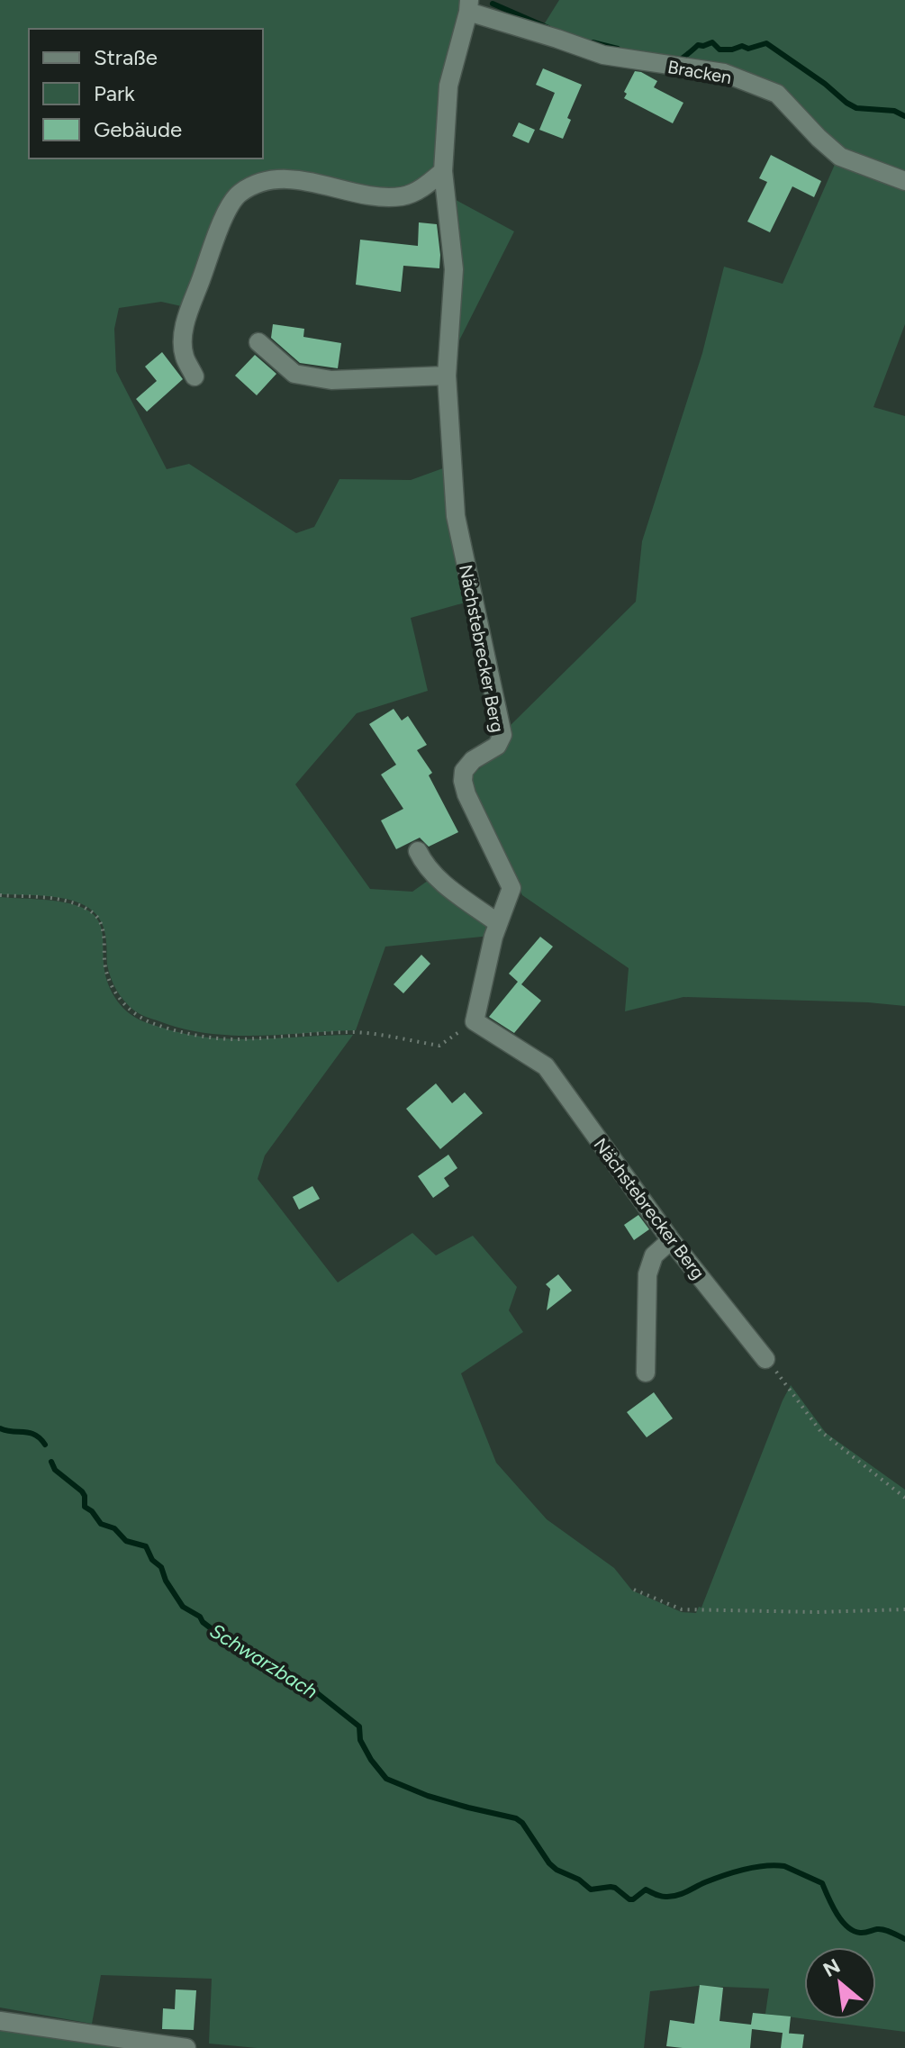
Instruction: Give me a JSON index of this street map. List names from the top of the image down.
{
  "streets": {
    "street": ["Bracken", "Nächstebrecker Berg"]
  },
  "crossings": [
    ["Bracken", "Nächstebrecker Berg"]
  ],
  "water": ["Schwarzbach"],
  "legend": ["Straße", "Park", "Gebäude"],
  "north": "top left"
}
